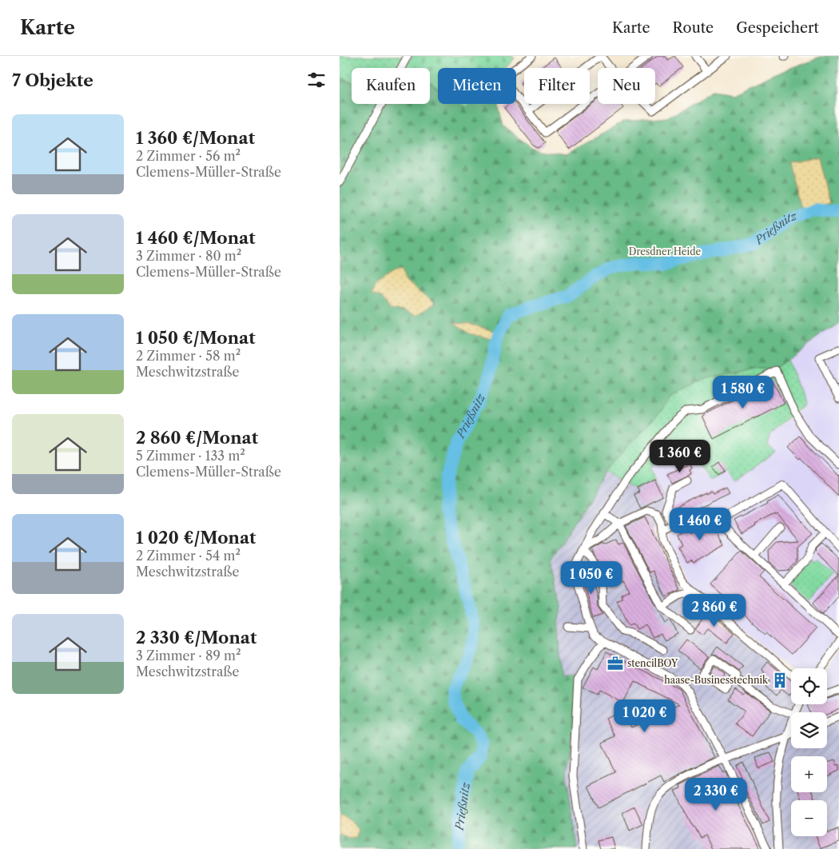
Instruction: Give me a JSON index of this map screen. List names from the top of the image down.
{
  "water": ["Prießnitz"],
  "parks": ["Dresdner Heide"],
  "places": {
    "office": ["stencilBOY"],
    "building": ["haase-Businesstechnik"]
  },
  "page": {
    "header": "Karte",
    "nav": ["Karte", "Route", "Gespeichert"],
    "heading": "7 Objekte",
    "chip": [
      "Kaufen",
      "Mieten",
      "Filter",
      "Neu"
    ],
    "list": [
      {
        "name": "1 360 €/Monat",
        "note": "2 Zimmer · 56 m² · Clemens-Müller-Straße"
      },
      {
        "name": "1 460 €/Monat",
        "note": "3 Zimmer · 80 m² · Clemens-Müller-Straße"
      },
      {
        "name": "1 050 €/Monat",
        "note": "2 Zimmer · 58 m² · Meschwitzstraße"
      },
      {
        "name": "2 860 €/Monat",
        "note": "5 Zimmer · 133 m² · Clemens-Müller-Straße"
      },
      {
        "name": "1 020 €/Monat",
        "note": "2 Zimmer · 54 m² · Meschwitzstraße"
      },
      {
        "name": "2 330 €/Monat",
        "note": "3 Zimmer · 89 m² · Meschwitzstraße"
      }
    ],
    "price": [
      "1 580 €",
      "1 360 €",
      "1 460 €",
      "1 050 €",
      "2 860 €",
      "1 020 €",
      "2 330 €"
    ],
    "map_buttons": ["+", "−"]
  }
}
